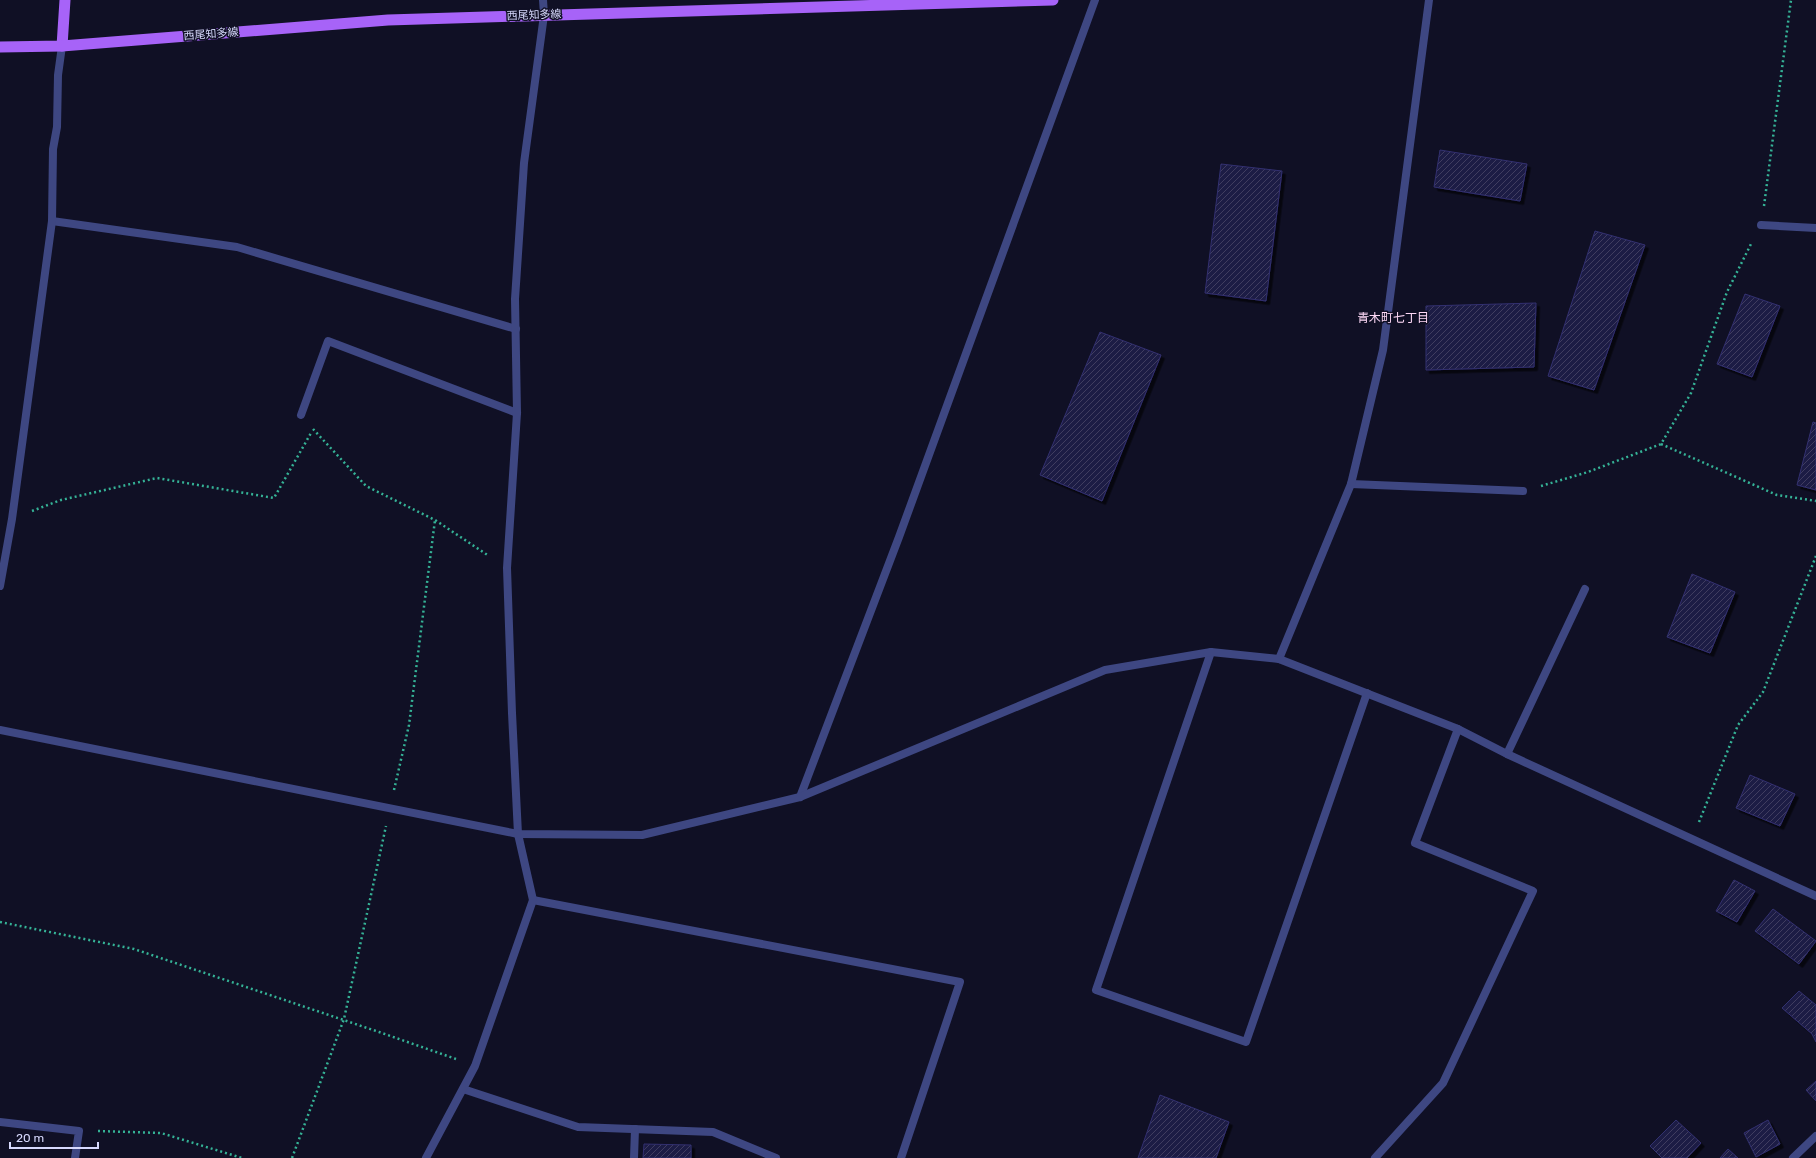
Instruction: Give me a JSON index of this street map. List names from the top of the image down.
{
  "streets": {
    "main road": ["西尾知多線"]
  },
  "districts": ["青木町七丁目"],
  "scale_bar": "20 m"
}
